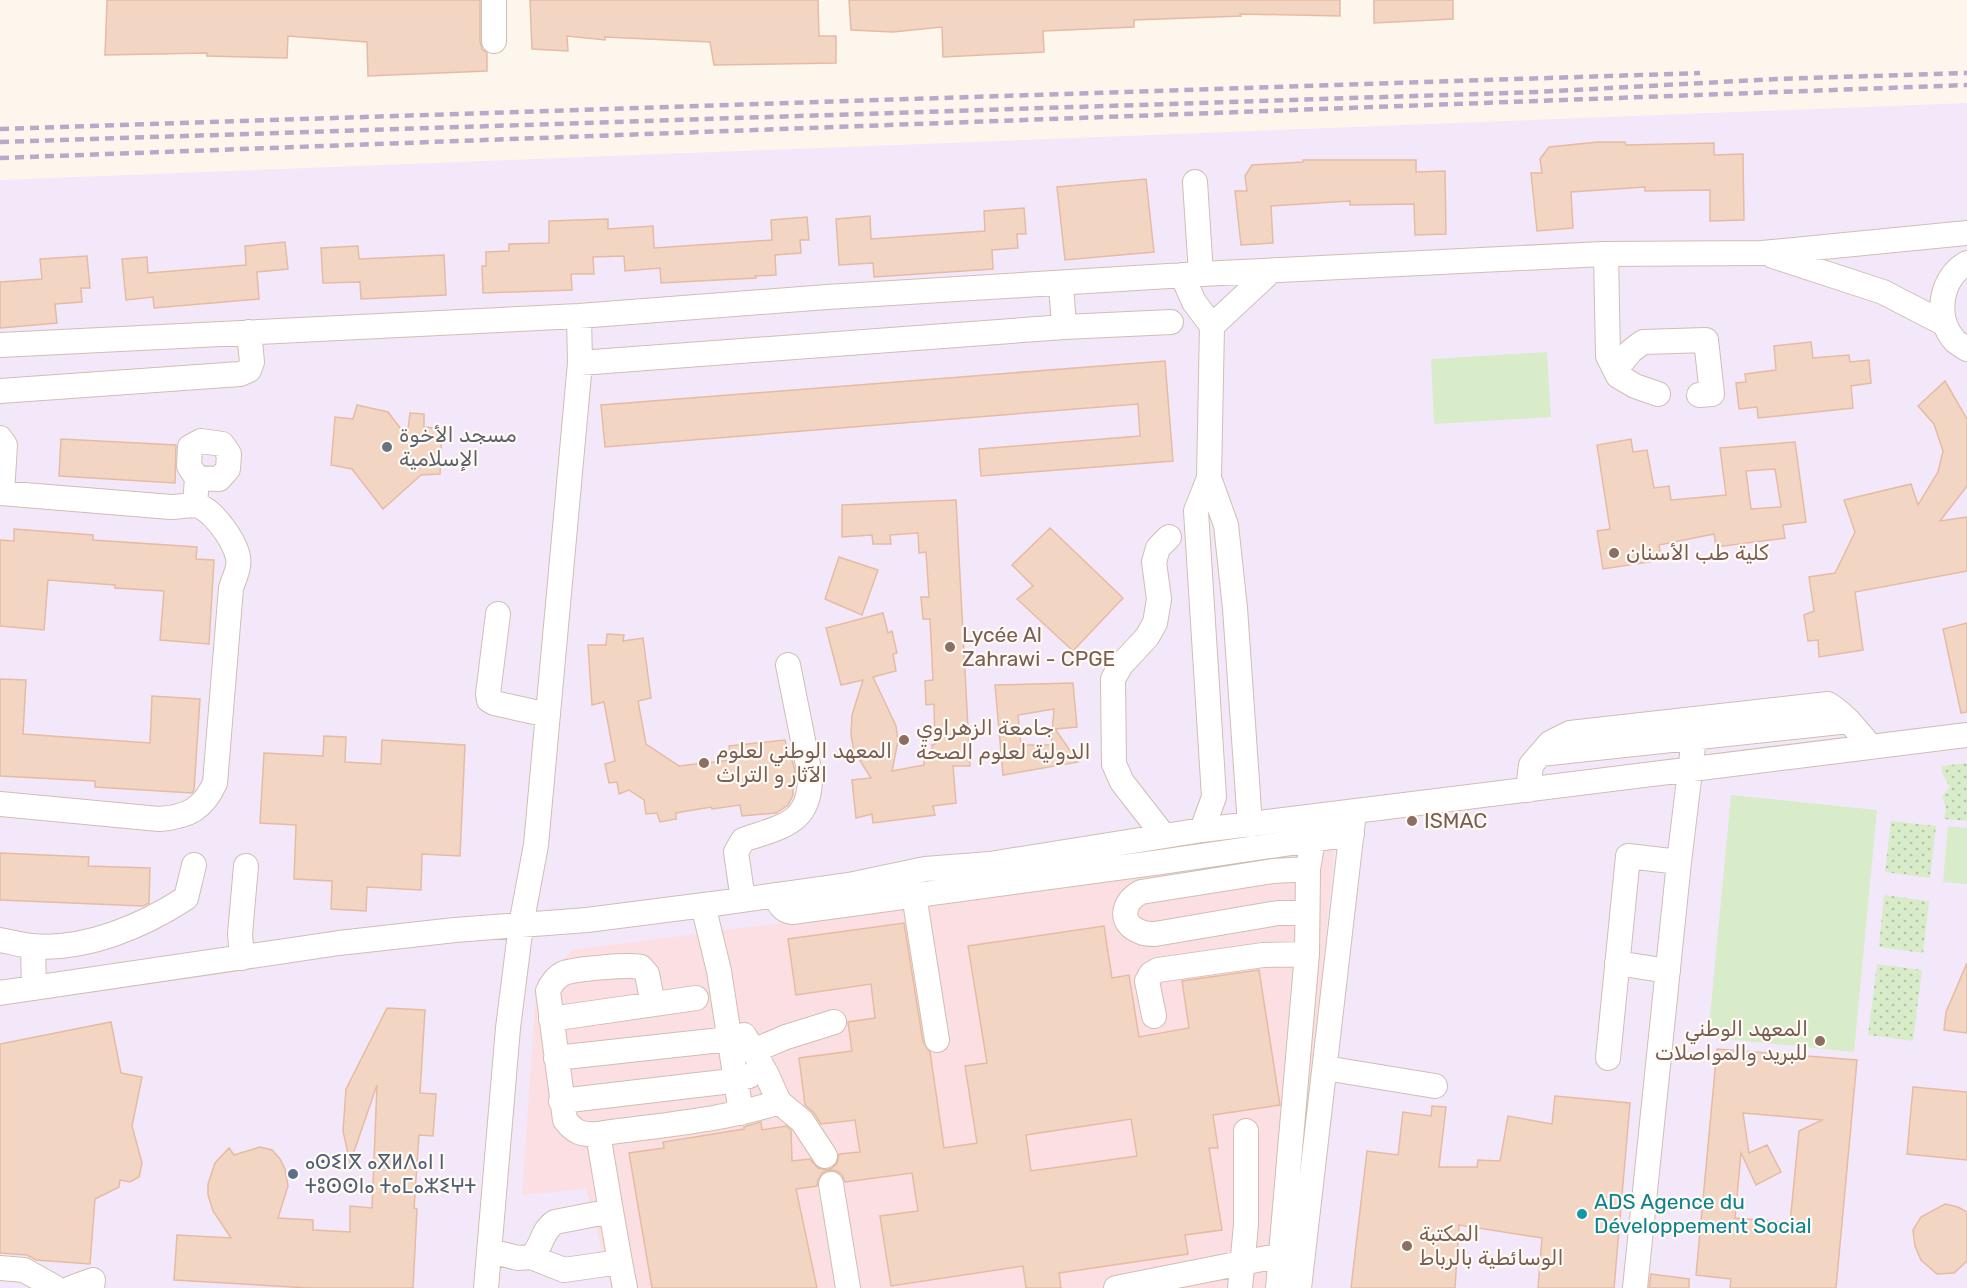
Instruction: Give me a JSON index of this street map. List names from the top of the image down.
{
  "places": [
    "مسجد الأخوة الإسلامية",
    "كلية طب الأسنان",
    "Lycée Al Zahrawi - CPGE",
    "جامعة الزهراوي الدولية لعلوم الصحة",
    "المعهد الوطني لعلوم الآثار و التراث",
    "ISMAC",
    "المعهد الوطني للبريد والمواصلات",
    "ⴰⵙⵉⵏⴳ ⴰⴳⵍⴷⴰⵏ ⵏ ⵜⵓⵙⵙⵏⴰ ⵜⴰⵎⴰⵣⵉⵖⵜ",
    "ADS Agence du Développement Social",
    "المكتبة الوسائطية بالرباط"
  ]
}
